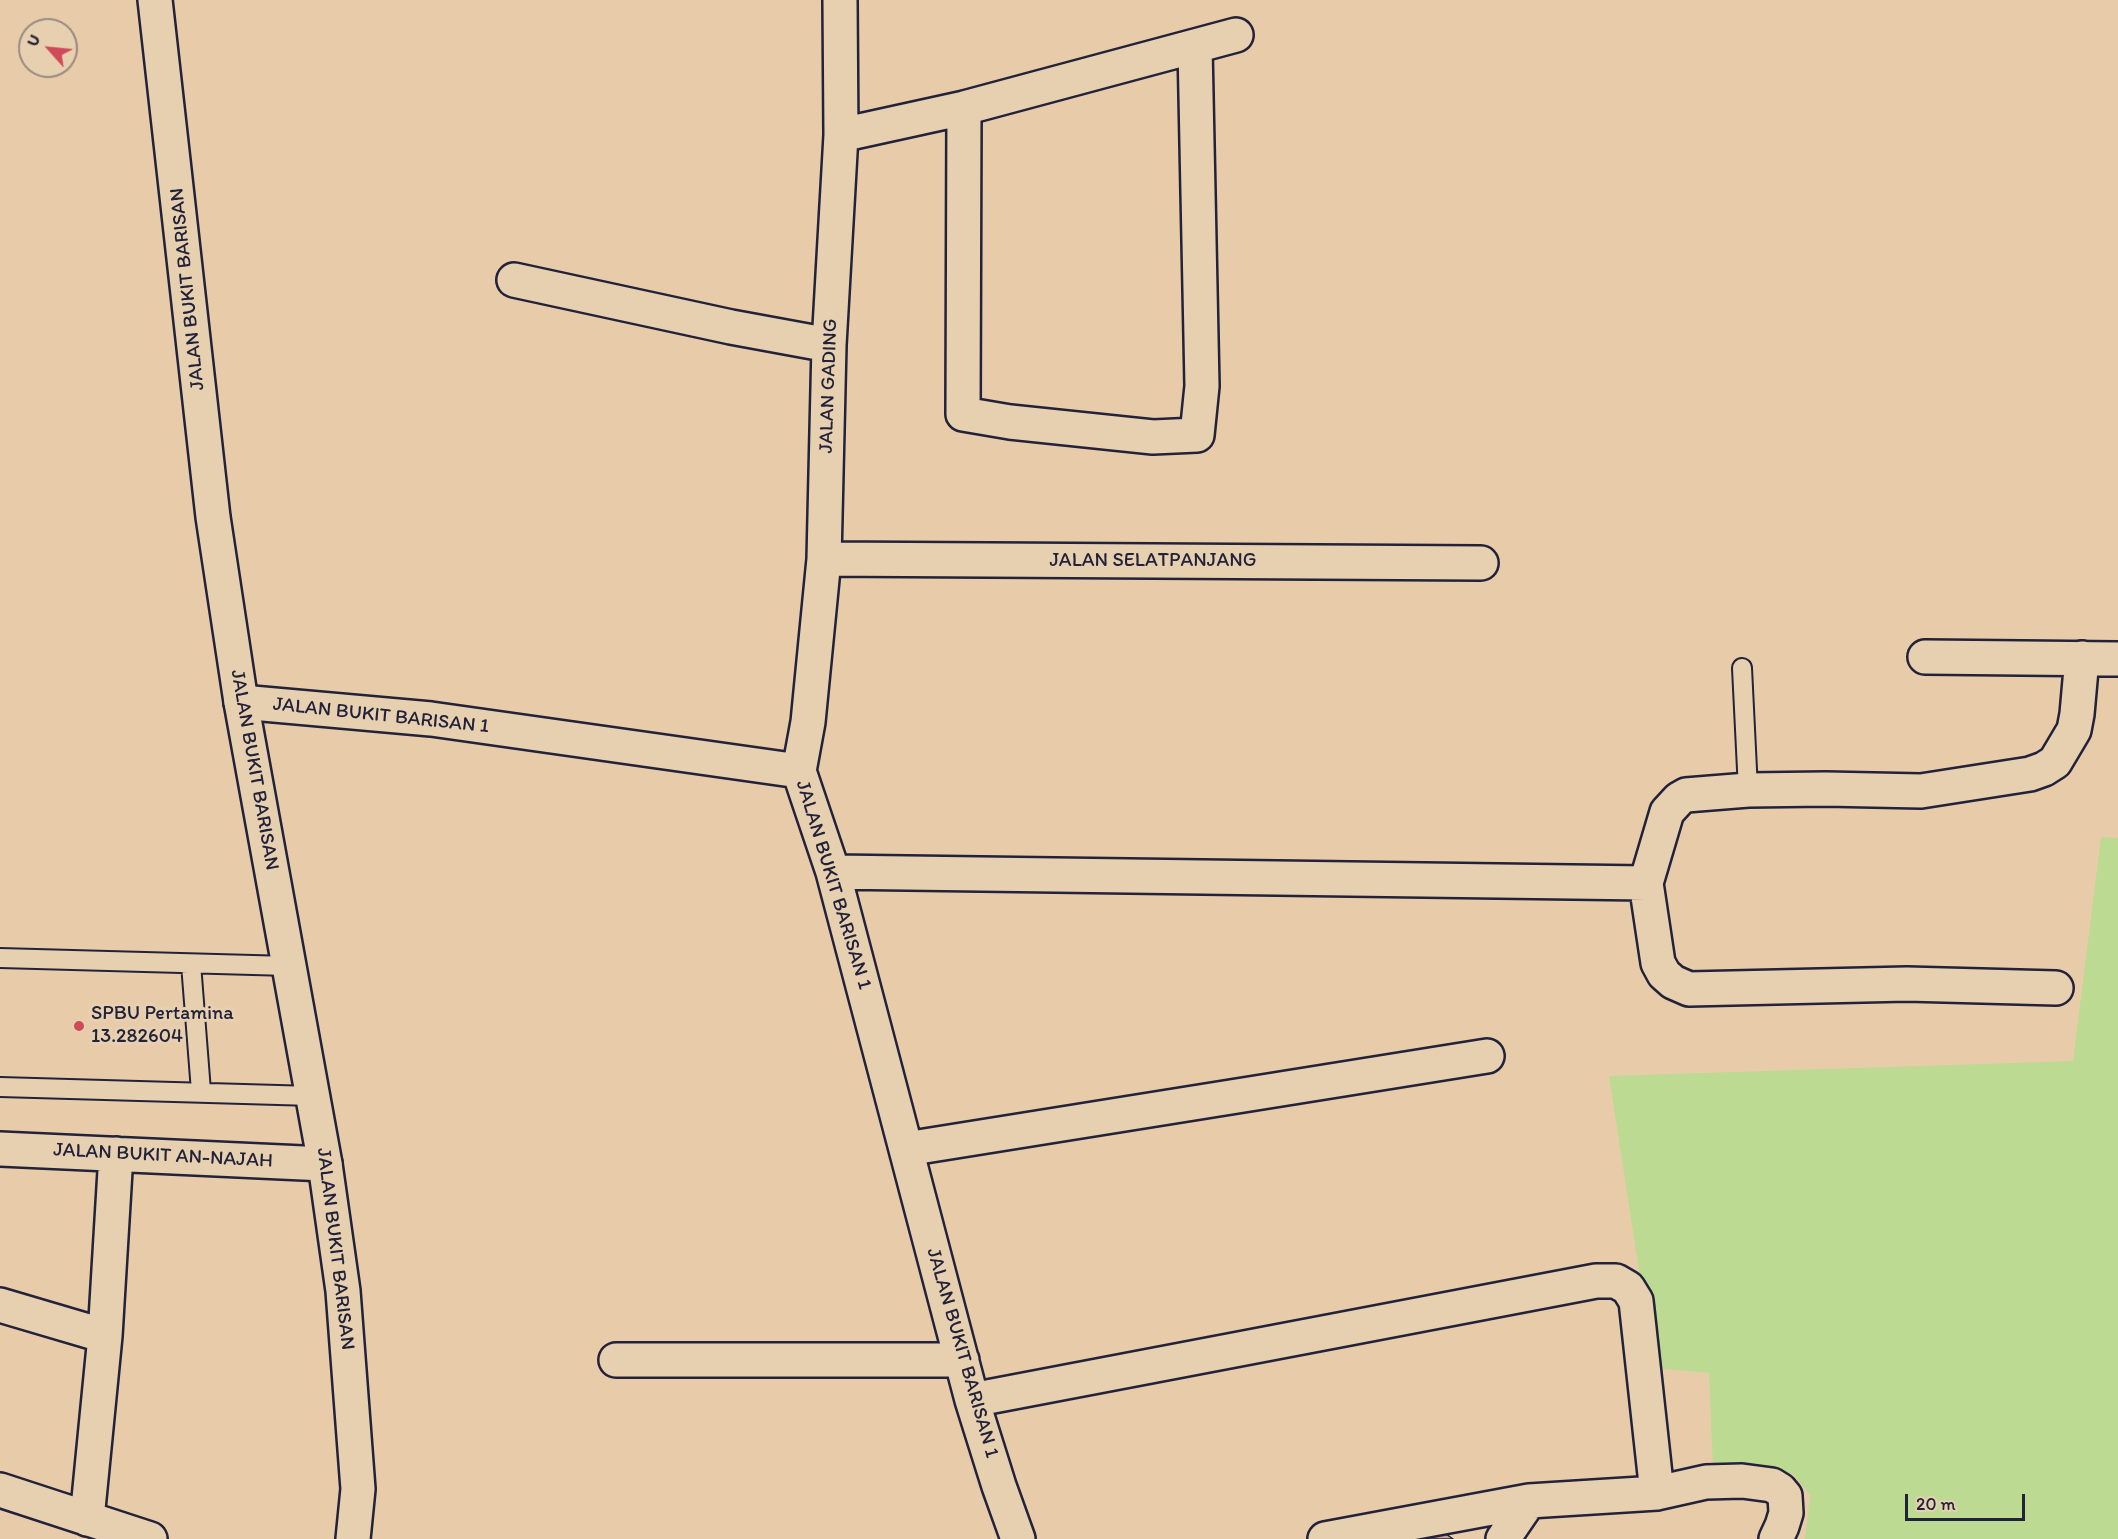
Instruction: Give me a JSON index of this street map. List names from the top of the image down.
{
  "streets": {
    "street": [
      "JALAN BUKIT BARISAN",
      "JALAN GADING",
      "JALAN SELATPANJANG",
      "JALAN BUKIT BARISAN 1",
      "JALAN BUKIT AN-NAJAH"
    ]
  },
  "crossings": [
    ["JALAN BUKIT BARISAN", "JALAN BUKIT BARISAN 1"],
    ["JALAN BUKIT BARISAN", "JALAN BUKIT AN-NAJAH"],
    ["JALAN GADING", "JALAN SELATPANJANG"],
    ["JALAN GADING", "JALAN BUKIT BARISAN 1"]
  ],
  "places": ["SPBU Pertamina 13.282604"],
  "scale_bar": "20 m",
  "north": "top left"
}
